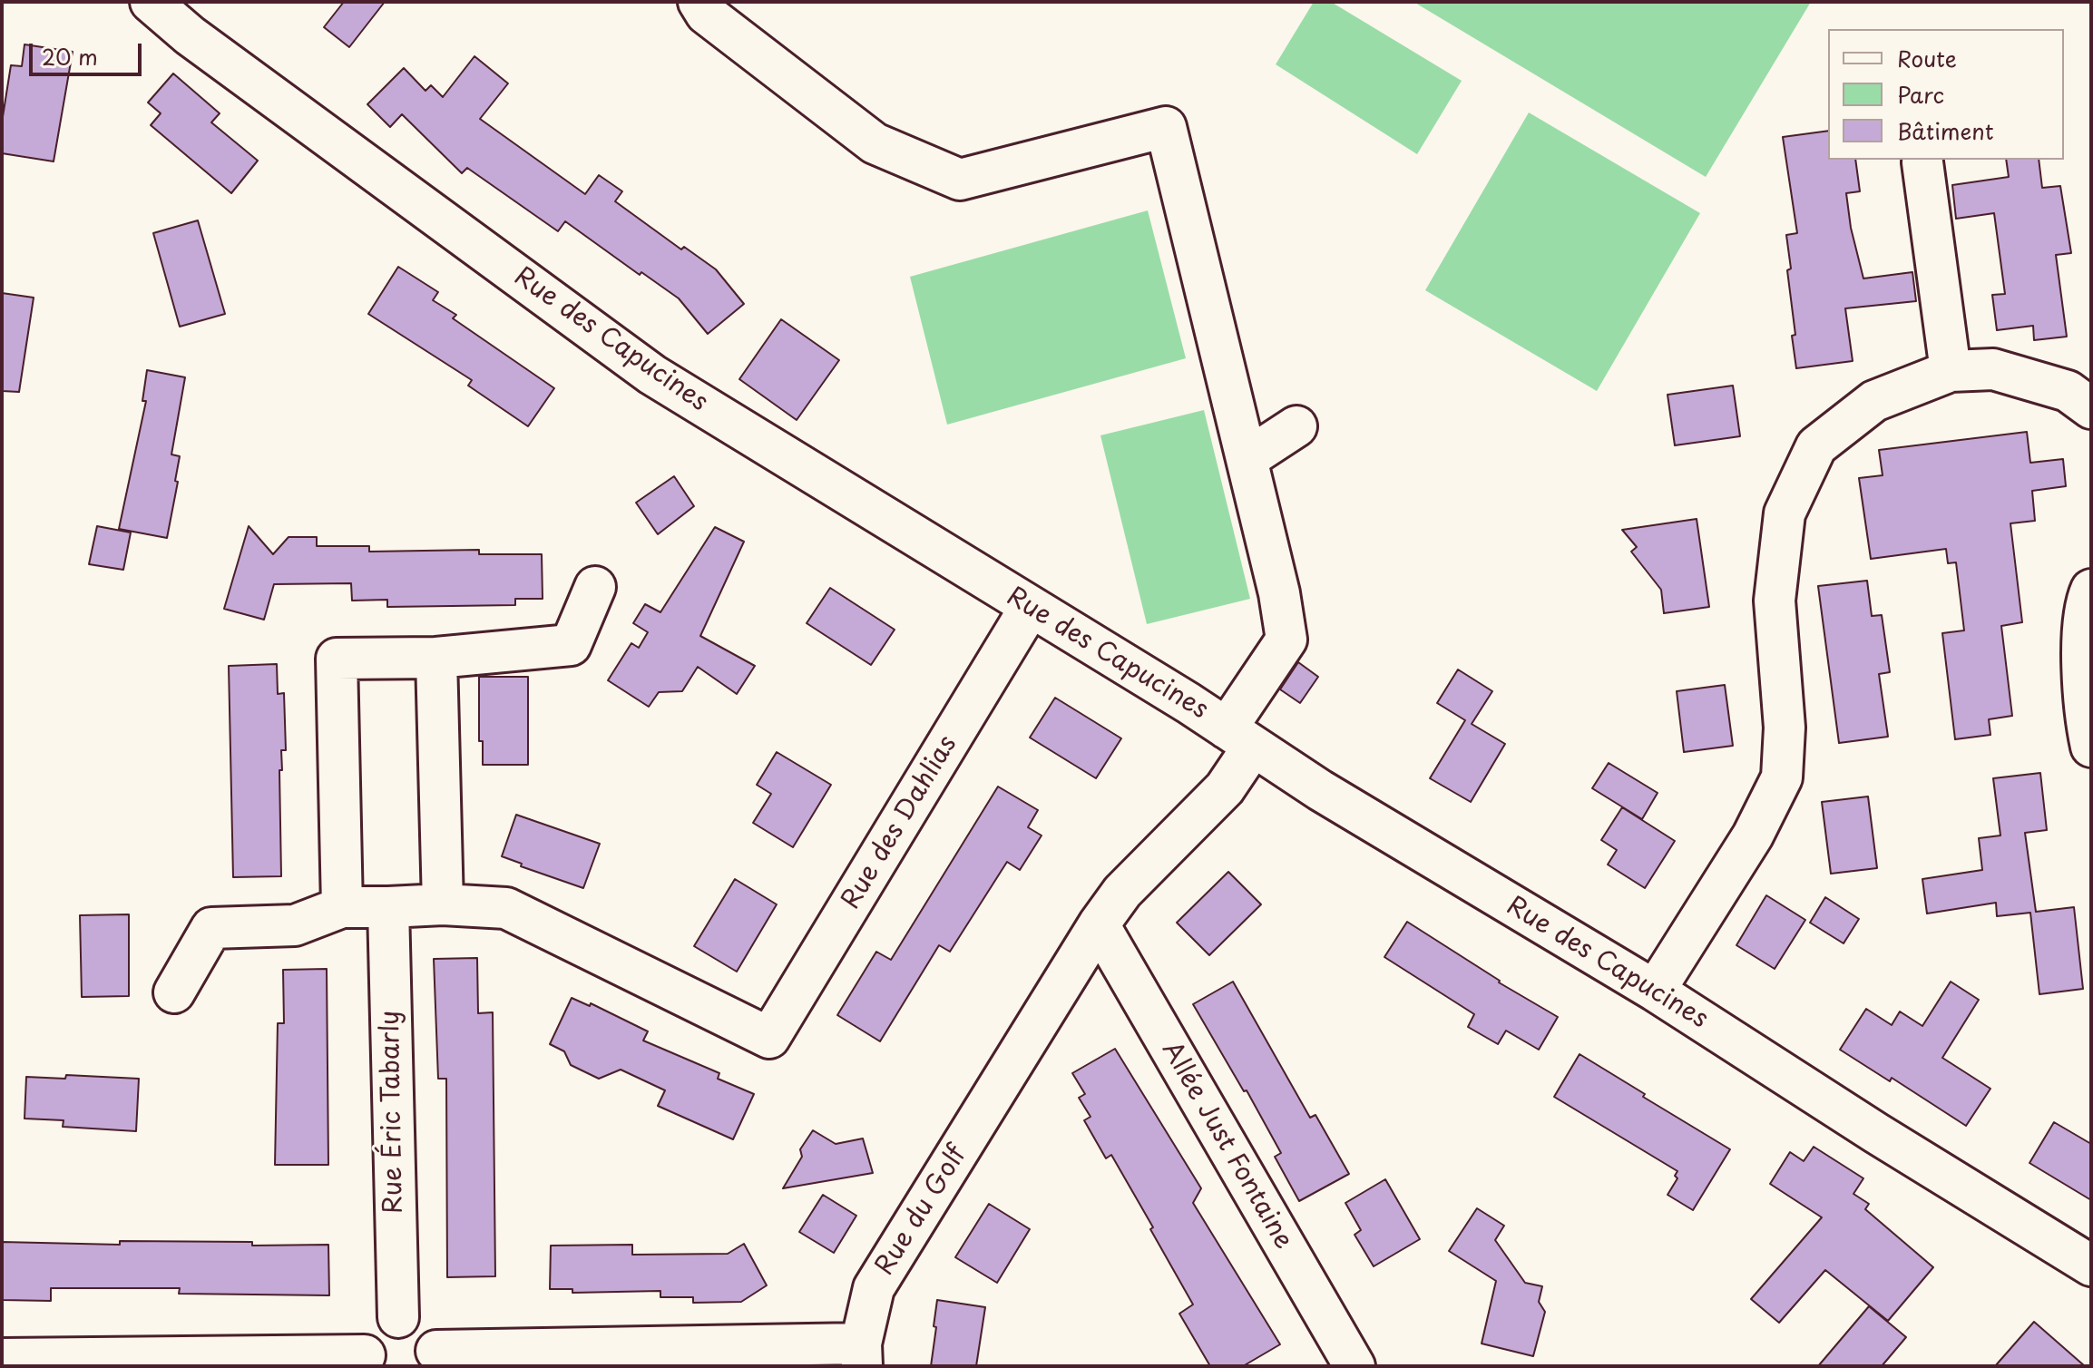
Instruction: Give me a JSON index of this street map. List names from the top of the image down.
{
  "streets": {
    "street": [
      "Rue des Capucines",
      "Rue des Dahlias",
      "Rue Éric Tabarly",
      "Allée Just Fontaine",
      "Rue du Golf"
    ]
  },
  "crossings": [
    ["Rue des Capucines", "Rue des Dahlias"],
    ["Rue des Capucines", "Rue du Golf"],
    ["Allée Just Fontaine", "Rue du Golf"]
  ],
  "legend": ["Route", "Parc", "Bâtiment"],
  "scale_bar": "20 m"
}
